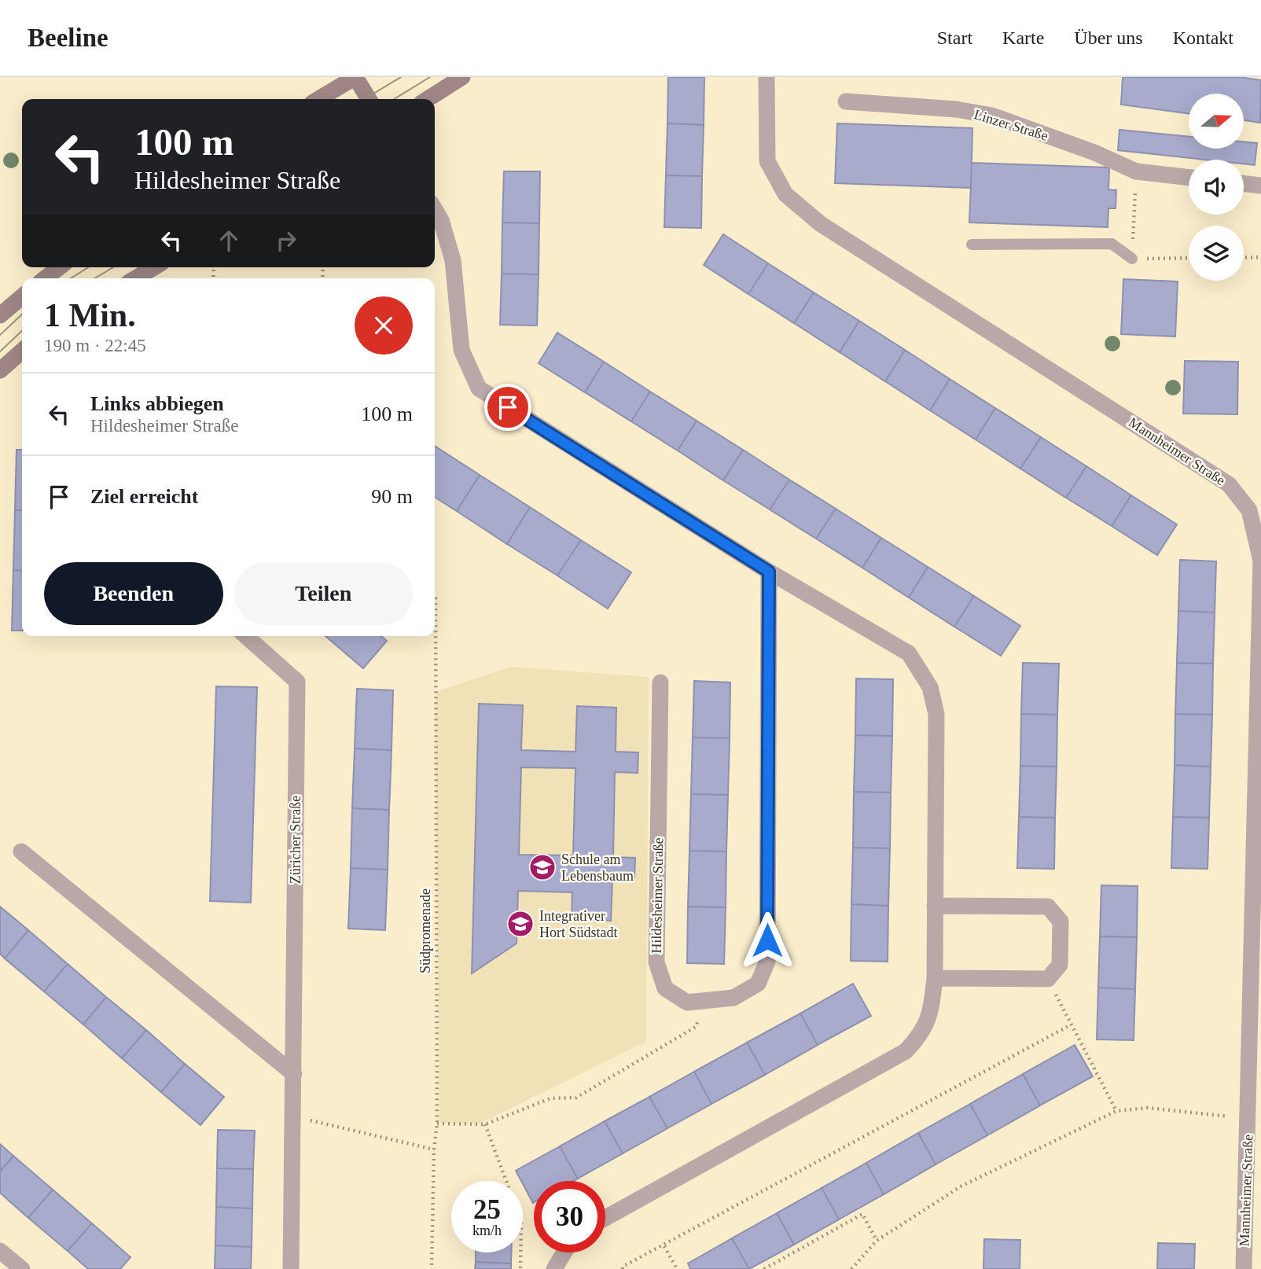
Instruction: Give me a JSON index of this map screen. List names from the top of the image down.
{
  "streets": {
    "street": [
      "Linzer Straße",
      "Mannheimer Straße",
      "Züricher Straße",
      "Hildesheimer Straße"
    ],
    "path": ["Südpromenade"]
  },
  "places": {
    "school or university": ["Schule am Lebensbaum", "Integrativer Hort Südstadt"]
  },
  "north": "right",
  "page": {
    "header": "Beeline",
    "nav": [
      "Start",
      "Karte",
      "Über uns",
      "Kontakt"
    ],
    "turn": ["100 m", "Hildesheimer Straße"],
    "heading": ["1 Min.", "190 m · 22:45"],
    "list": [
      {
        "name": "Links abbiegen",
        "note": "Hildesheimer Straße",
        "value": "100 m"
      },
      {
        "name": "Ziel erreicht",
        "value": "90 m"
      }
    ],
    "buttons": ["Beenden", "Teilen"],
    "speed": "25 km/h",
    "limit": "30"
  }
}
